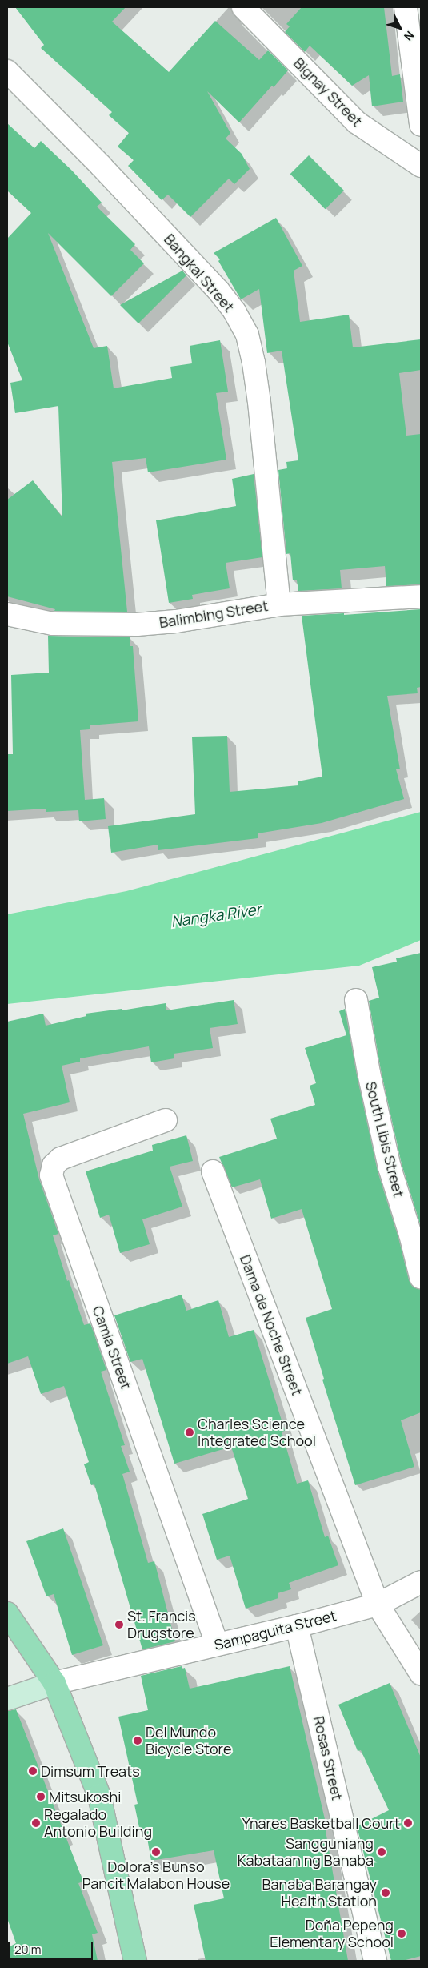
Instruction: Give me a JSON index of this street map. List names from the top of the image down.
{
  "streets": {
    "street": [
      "Bignay Street",
      "Bangkal Street",
      "Balimbing Street",
      "South Libis Street",
      "Dama de Noche Street",
      "Camia Street",
      "Sampaguita Street",
      "Rosas Street"
    ]
  },
  "crossings": [
    ["Bangkal Street", "Balimbing Street"],
    ["Dama de Noche Street", "Sampaguita Street"],
    ["Camia Street", "Sampaguita Street"],
    ["Sampaguita Street", "Rosas Street"]
  ],
  "water": ["Nangka River"],
  "places": [
    "Charles Science Integrated School",
    "St. Francis Drugstore",
    "Del Mundo Bicycle Store",
    "Dimsum Treats",
    "Mitsukoshi",
    "Regalado Antonio Building",
    "Ynares Basketball Court",
    "Dolora's Bunso Pancit Malabon House",
    "Sangguniang Kabataan ng Banaba",
    "Banaba Barangay Health Station",
    "Doña Pepeng Elementary School"
  ],
  "scale_bar": "20 m",
  "north": "bottom right"
}
